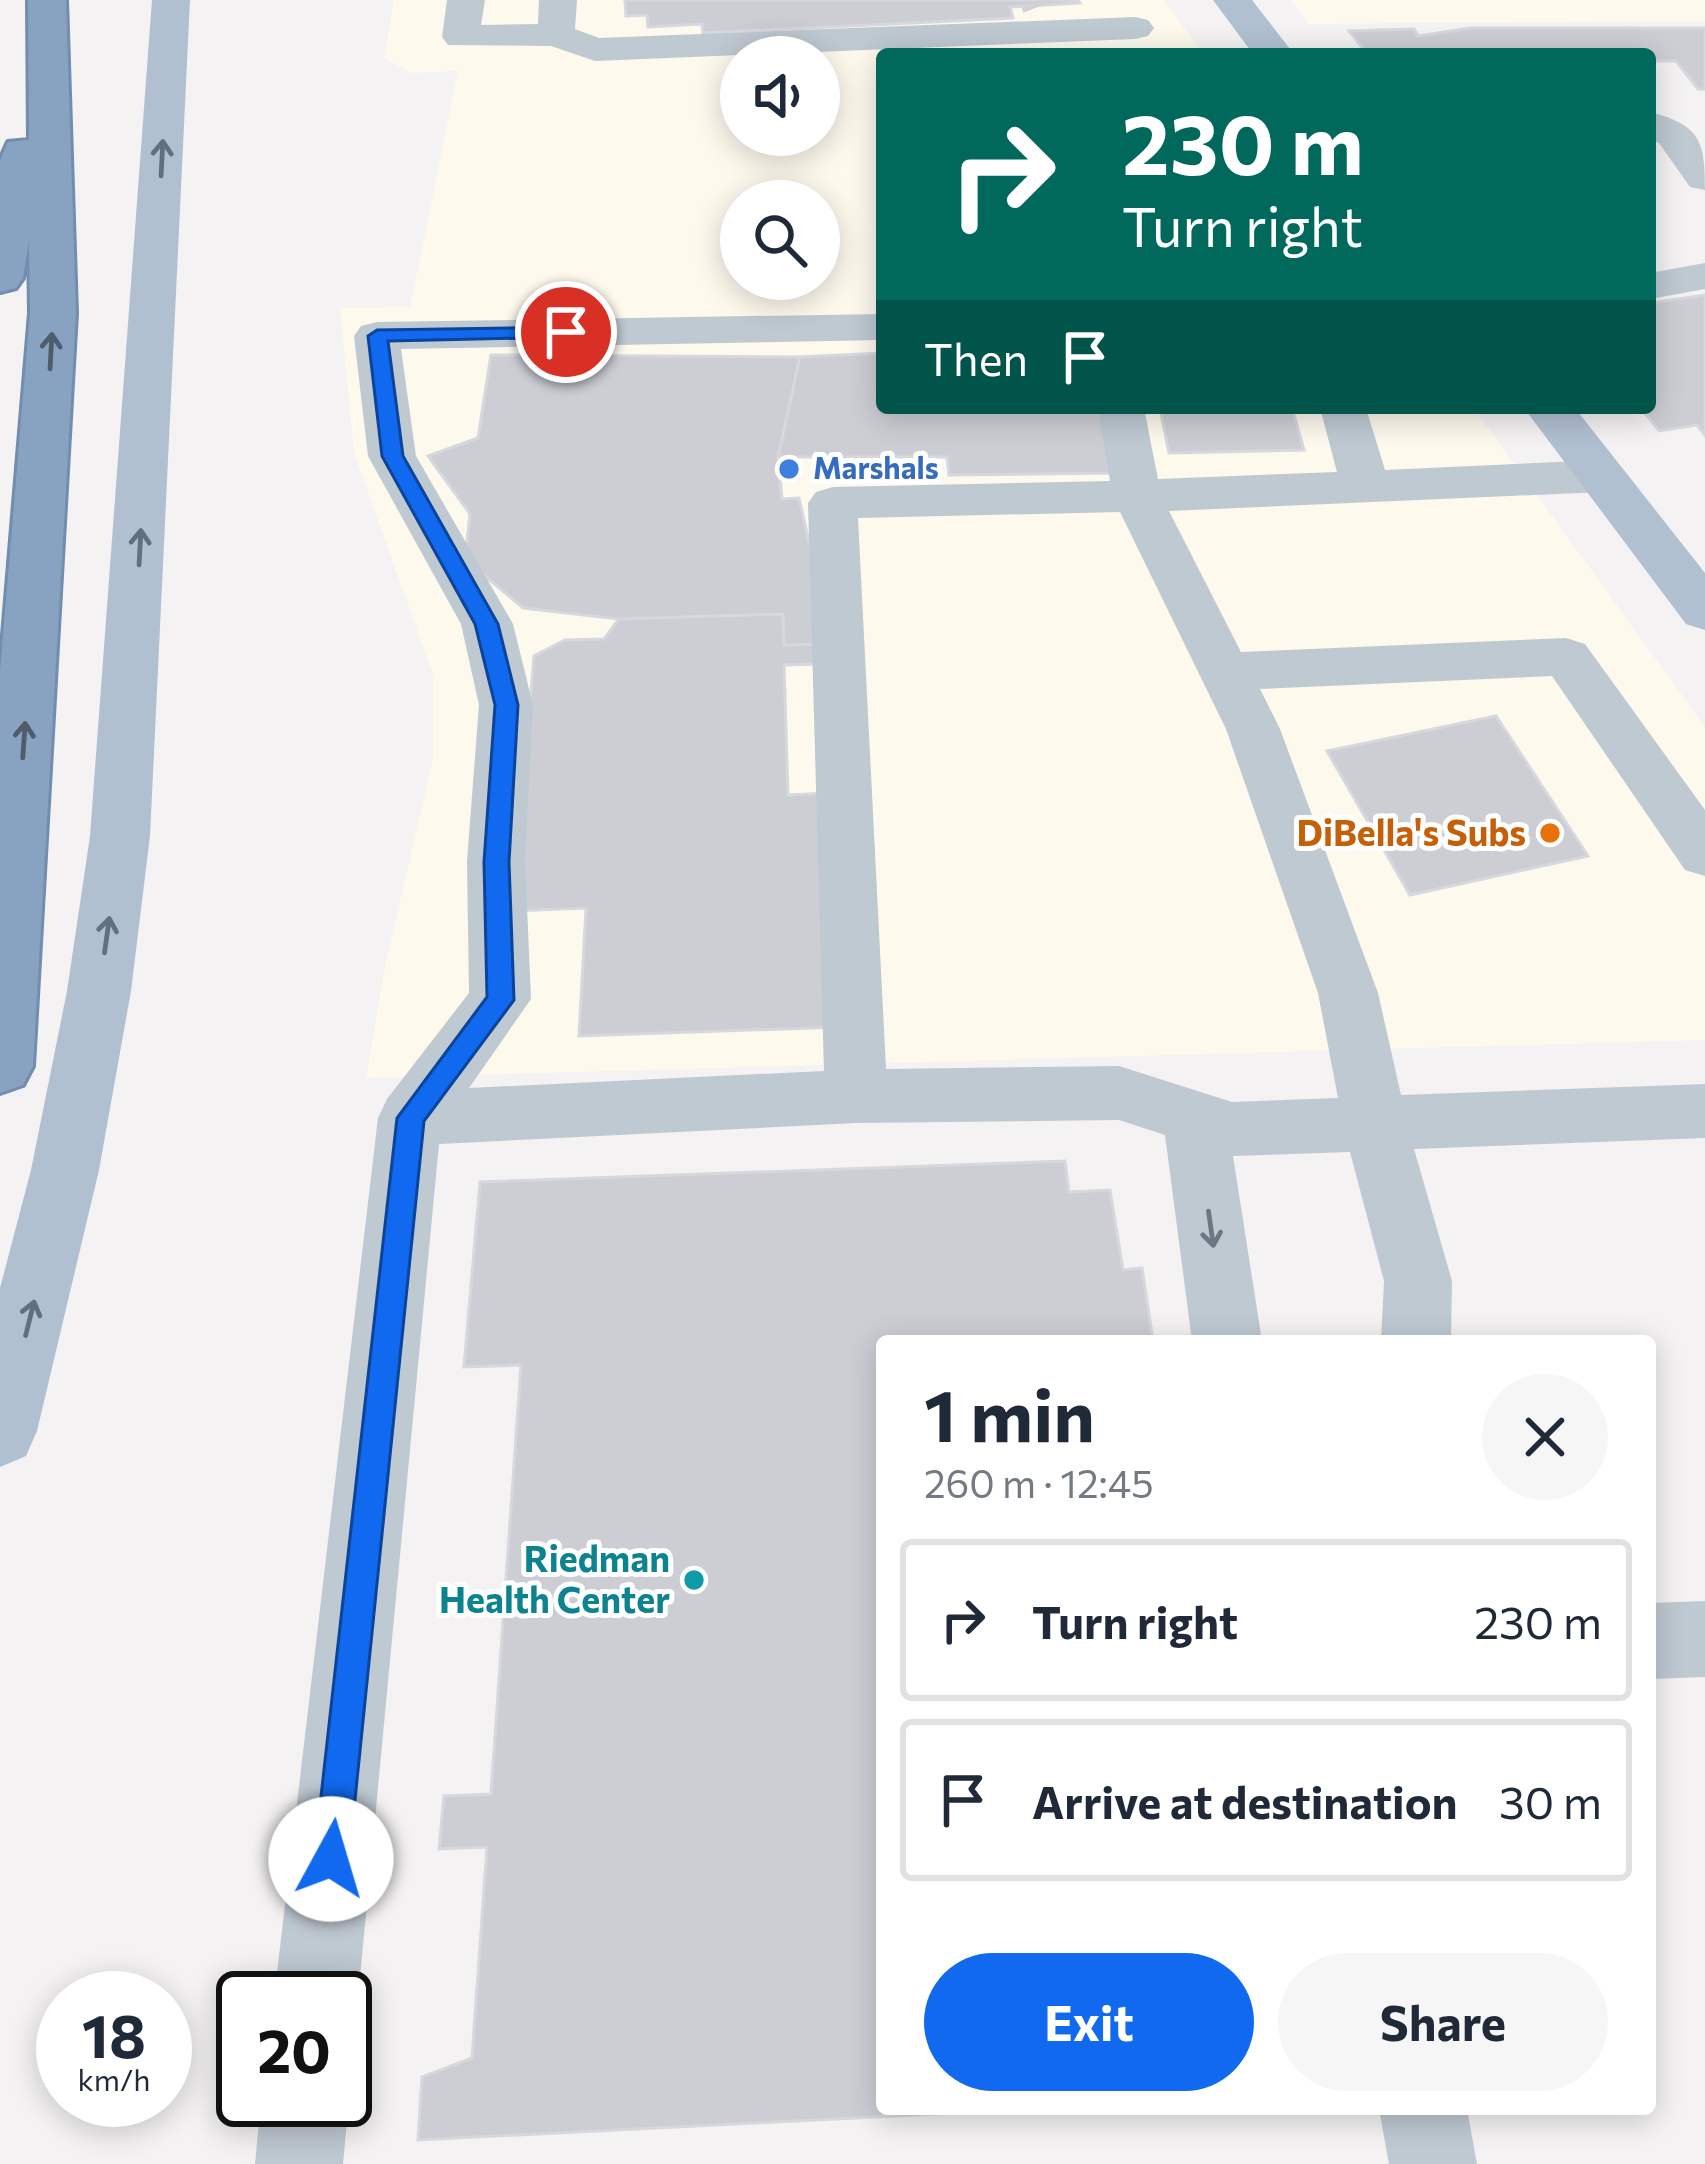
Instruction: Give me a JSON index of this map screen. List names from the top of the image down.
{
  "places": ["Marshals", "DiBella's Subs", "Riedman Health Center"],
  "page": {
    "turn": ["230 m", "Turn right"],
    "then": "Then",
    "heading": ["1 min", "260 m · 12:45"],
    "list": [
      {
        "name": "Turn right",
        "value": "230 m"
      },
      {
        "name": "Arrive at destination",
        "value": "30 m"
      }
    ],
    "buttons": ["Exit", "Share"],
    "speed": "18 km/h",
    "limit": "20"
  }
}
